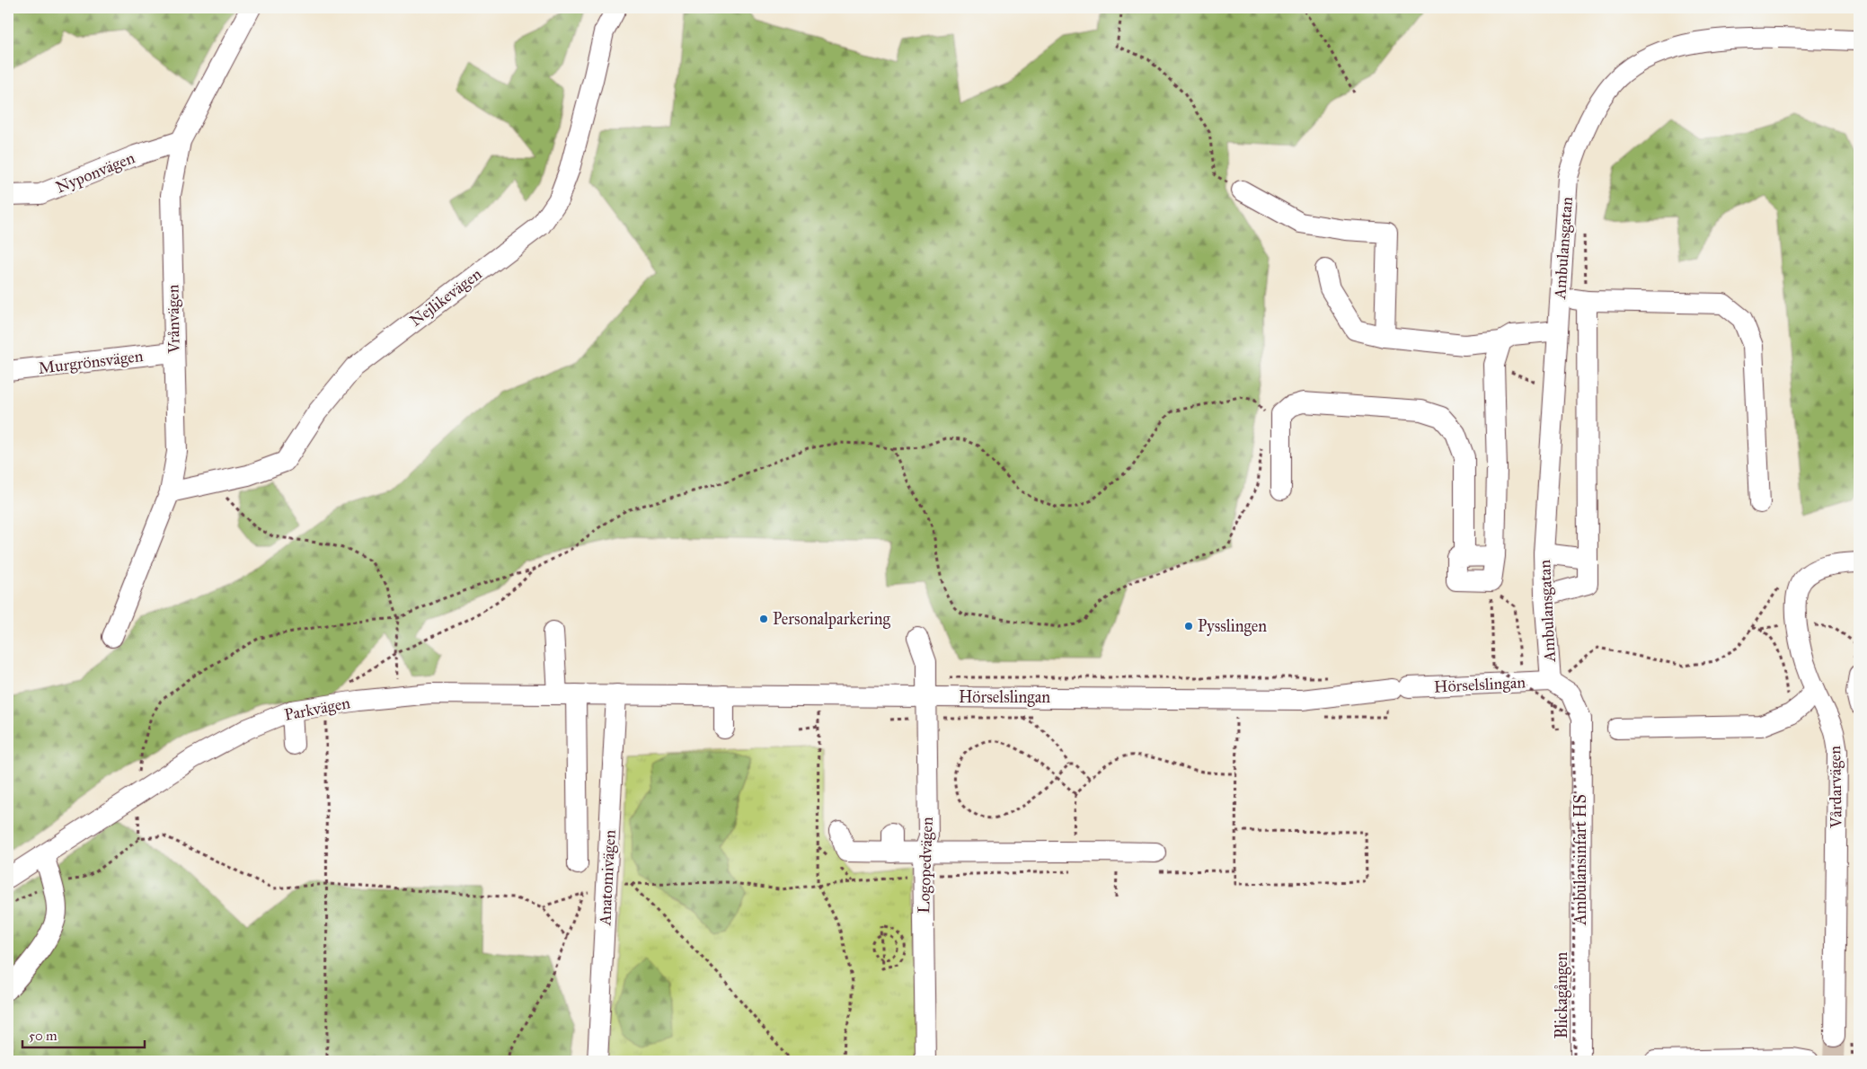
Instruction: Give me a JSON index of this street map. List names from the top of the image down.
{
  "streets": {
    "street": [
      "Nyponvägen",
      "Ambulansgatan",
      "Nejlikevägen",
      "Vrånvägen",
      "Murgrönsvägen",
      "Hörselslingan",
      "Parkvägen",
      "Vårdarvägen",
      "Ambulansinfart HS",
      "Logopedvägen",
      "Anatomivägen"
    ],
    "path": ["Blickagången"]
  },
  "crossings": [
    ["Nyponvägen", "Vrånvägen"],
    ["Ambulansgatan", "Hörselslingan"],
    ["Ambulansgatan", "Ambulansinfart HS"],
    ["Nejlikevägen", "Vrånvägen"],
    ["Vrånvägen", "Murgrönsvägen"],
    ["Hörselslingan", "Parkvägen"],
    ["Hörselslingan", "Ambulansinfart HS"],
    ["Hörselslingan", "Logopedvägen"],
    ["Hörselslingan", "Anatomivägen"],
    ["Parkvägen", "Anatomivägen"],
    ["Ambulansinfart HS", "Blickagången"]
  ],
  "places": ["Personalparkering", "Pysslingen"],
  "scale_bar": "50 m"
}
